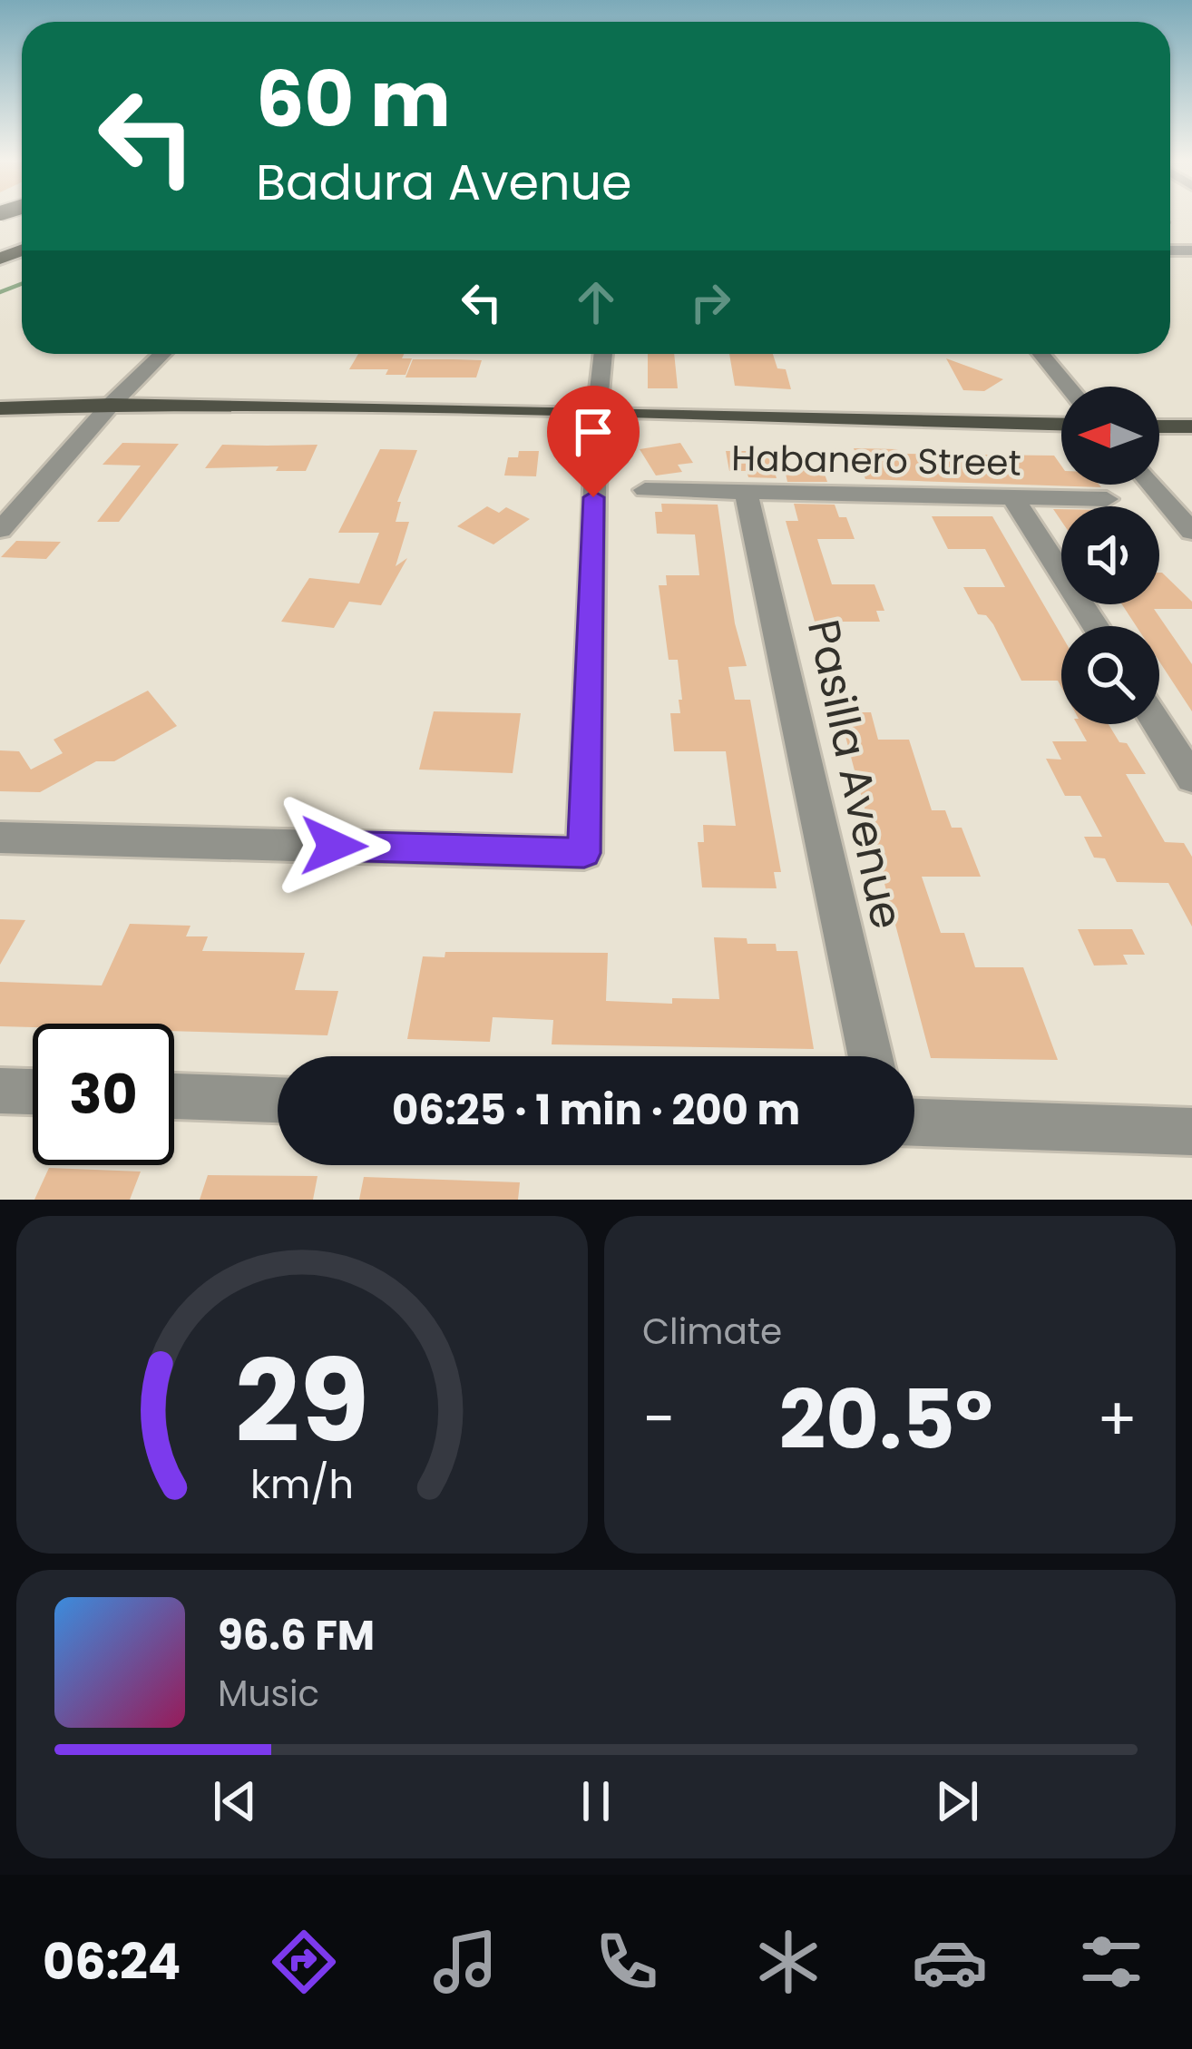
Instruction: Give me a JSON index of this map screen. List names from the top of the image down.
{
  "streets": {
    "street": ["Habanero Street", "Pasilla Avenue"]
  },
  "crossings": [
    ["Habanero Street", "Pasilla Avenue"]
  ],
  "north": "left",
  "page": {
    "turn": ["60 m", "Badura Avenue"],
    "limit": "30",
    "trip": "06:25 · 1 min · 200 m",
    "tile": "Climate",
    "heat": ["−", "20.5°", "+"],
    "song": ["96.6 FM", "Music"],
    "tabs": "06:24",
    "gauge": ["29", "km/h"]
  }
}
